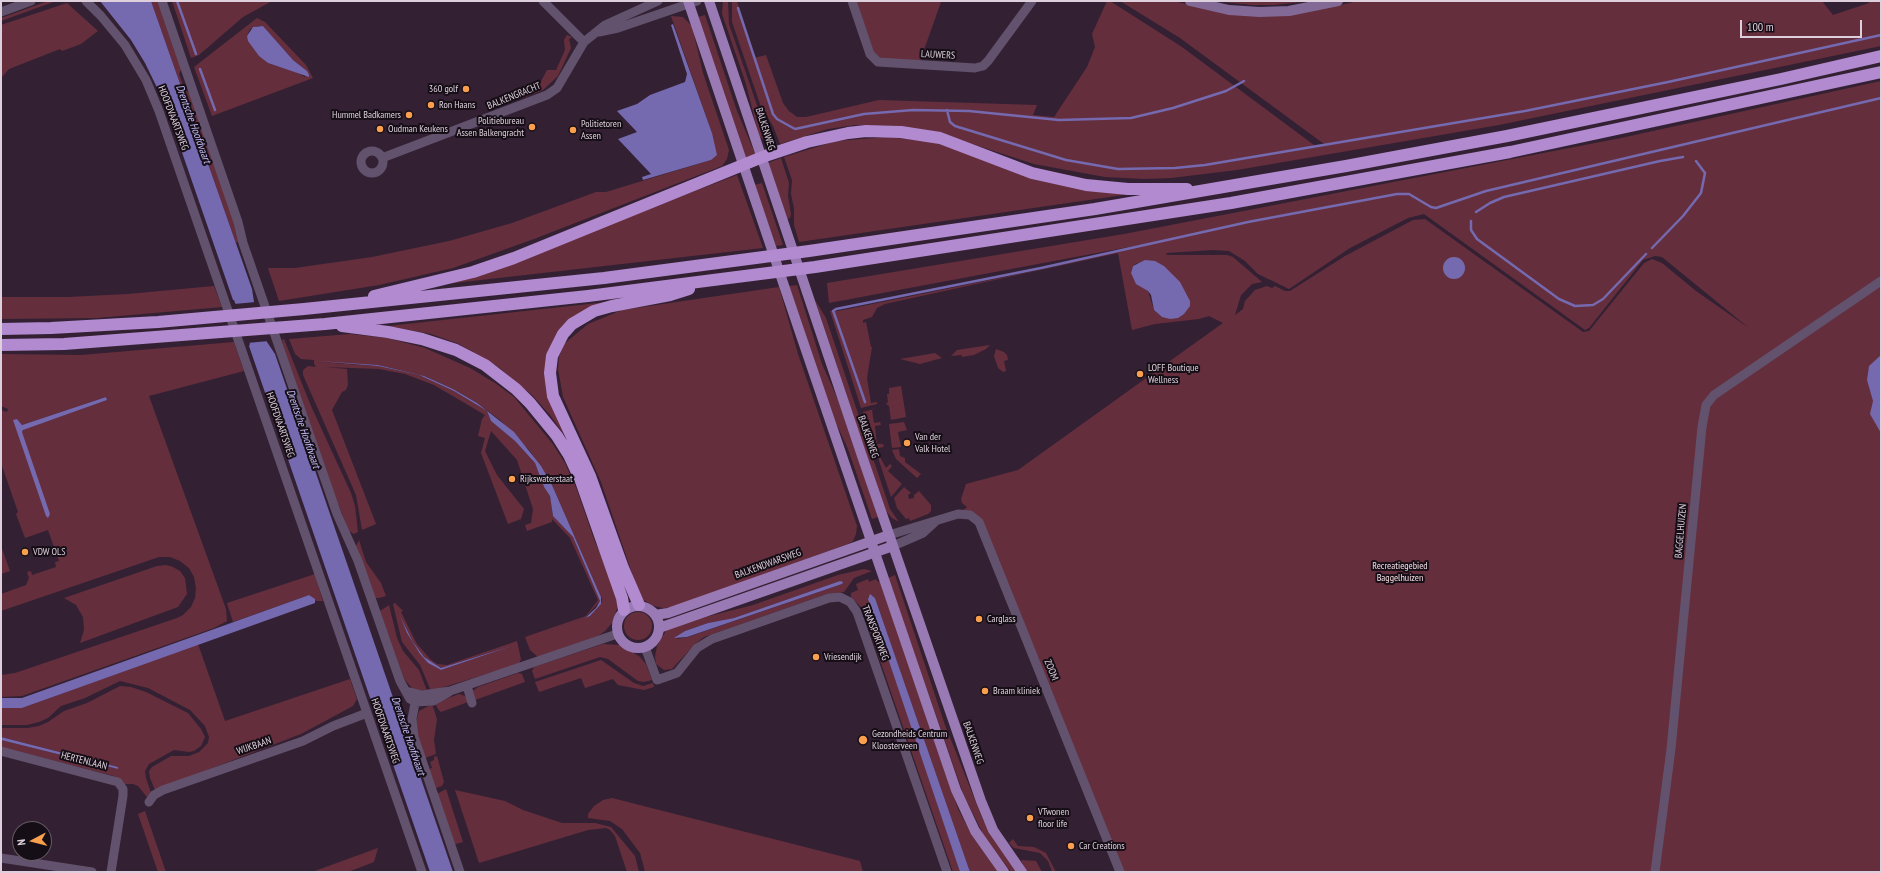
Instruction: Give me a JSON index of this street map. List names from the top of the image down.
{
  "streets": {
    "main road": ["BALKENWEG", "BALKENDWARSWEG", "ZOOM"],
    "street": [
      "LAUWERS",
      "BALKENGRACHT",
      "HOOFDVAARTSWEG",
      "BAGGELHUIZEN",
      "TRANSPORTWEG",
      "WIJKBAAN",
      "HERTENLAAN"
    ]
  },
  "crossings": [
    ["HOOFDVAARTSWEG", "WIJKBAAN"],
    ["BALKENWEG", "BALKENDWARSWEG"],
    ["BALKENWEG", "ZOOM"],
    ["BALKENDWARSWEG", "TRANSPORTWEG"],
    ["BALKENDWARSWEG", "ZOOM"]
  ],
  "water": ["Drentsche Hoofdvaart"],
  "parks": ["Recreatiegebied Baggelhuizen"],
  "places": [
    "360 golf",
    "Ron Haans",
    "Hummel Badkamers",
    "Politiebureau Assen Balkengracht",
    "Oudman Keukens",
    "Politietoren Assen",
    "LOFF Boutique Wellness",
    "Van der Valk Hotel",
    "Rijkswaterstaat",
    "VDW OLS",
    "Carglass",
    "Vriesendijk",
    "Braam kliniek",
    "Gezondheids Centrum Kloosterveen",
    "VTwonen floor life",
    "Car Creations"
  ],
  "scale_bar": "100 m",
  "north": "left"
}
